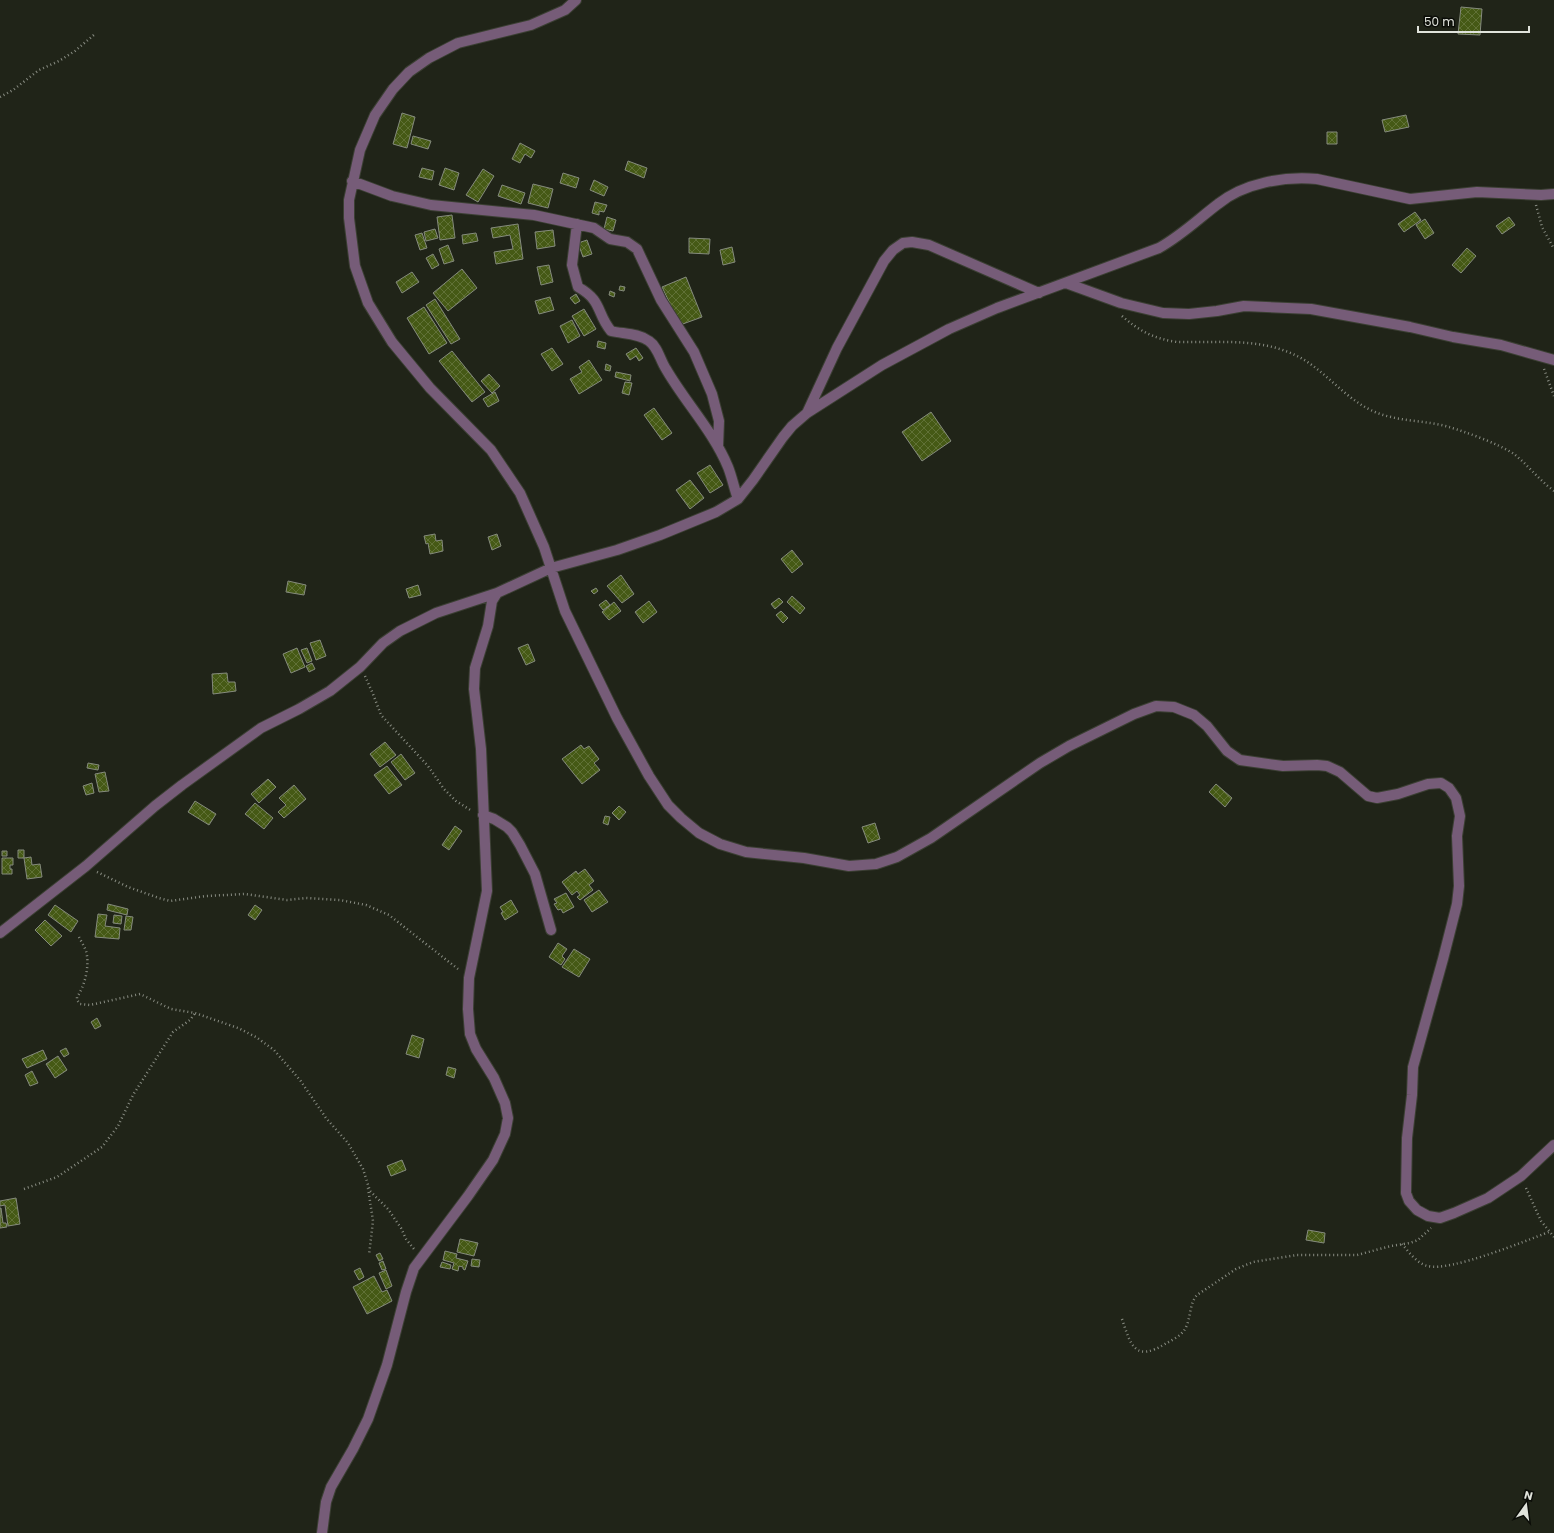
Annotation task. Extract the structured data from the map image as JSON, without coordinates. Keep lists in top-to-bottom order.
{
  "scale_bar": "50 m",
  "north": "top"
}
